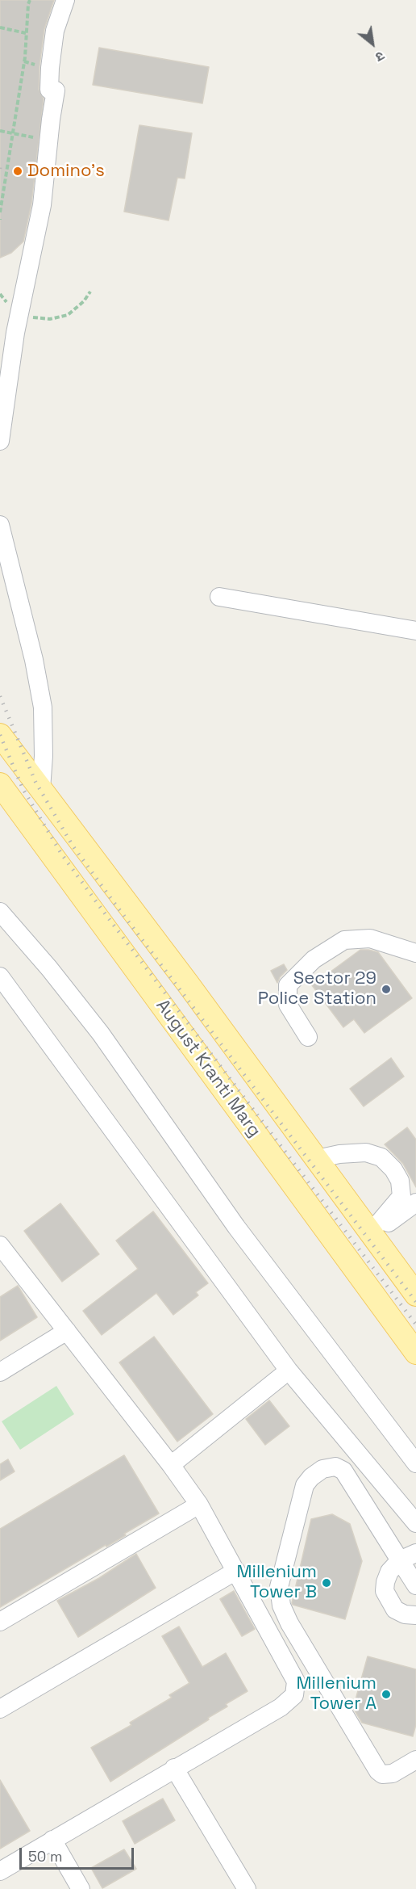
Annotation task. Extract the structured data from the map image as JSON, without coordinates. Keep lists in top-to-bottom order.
{
  "streets": {
    "main road": ["August Kranti Marg"]
  },
  "places": [
    "Domino's",
    "Sector 29 Police Station",
    "Millenium Tower B",
    "Millenium Tower A"
  ],
  "scale_bar": "50 m",
  "north": "bottom right"
}
